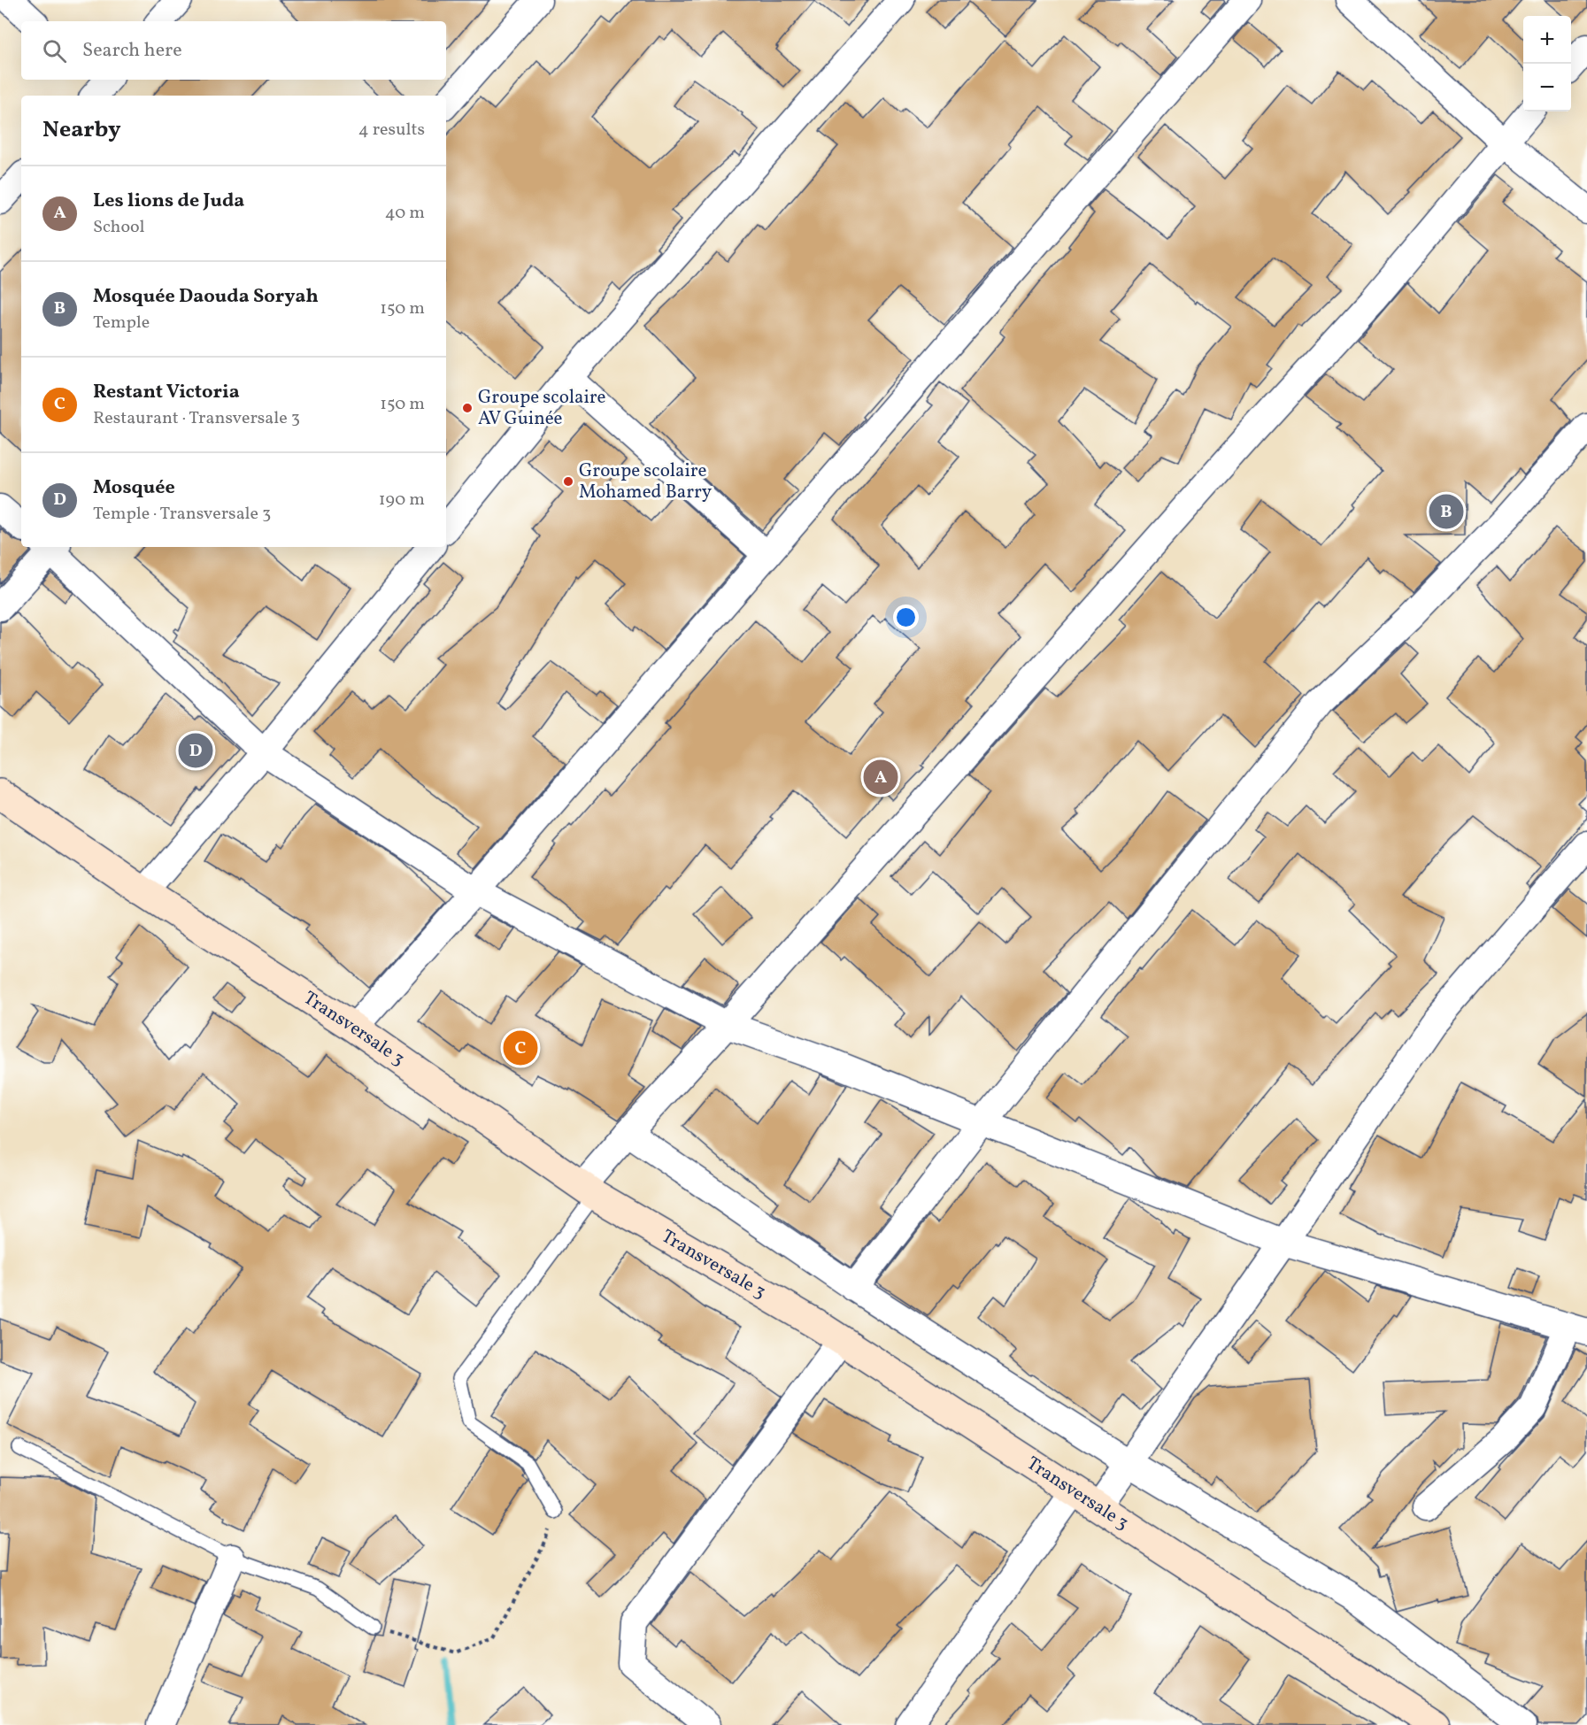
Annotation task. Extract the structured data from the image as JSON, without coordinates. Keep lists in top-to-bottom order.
{
  "streets": {
    "main road": ["Transversale 3"]
  },
  "places": ["Groupe scolaire AV Guinée", "Groupe scolaire Mohamed Barry"],
  "page": {
    "map_buttons": ["+", "−"],
    "search": "Search here",
    "heading": ["Nearby", "4 results"],
    "list": [
      {
        "mark": "A",
        "name": "Les lions de Juda",
        "note": "School",
        "value": "40 m"
      },
      {
        "mark": "B",
        "name": "Mosquée Daouda Soryah",
        "note": "Temple",
        "value": "150 m"
      },
      {
        "mark": "C",
        "name": "Restant Victoria",
        "note": "Restaurant · Transversale 3",
        "value": "150 m"
      },
      {
        "mark": "D",
        "name": "Mosquée",
        "note": "Temple · Transversale 3",
        "value": "190 m"
      }
    ],
    "pins": [
      "B",
      "D",
      "A",
      "C"
    ]
  }
}
